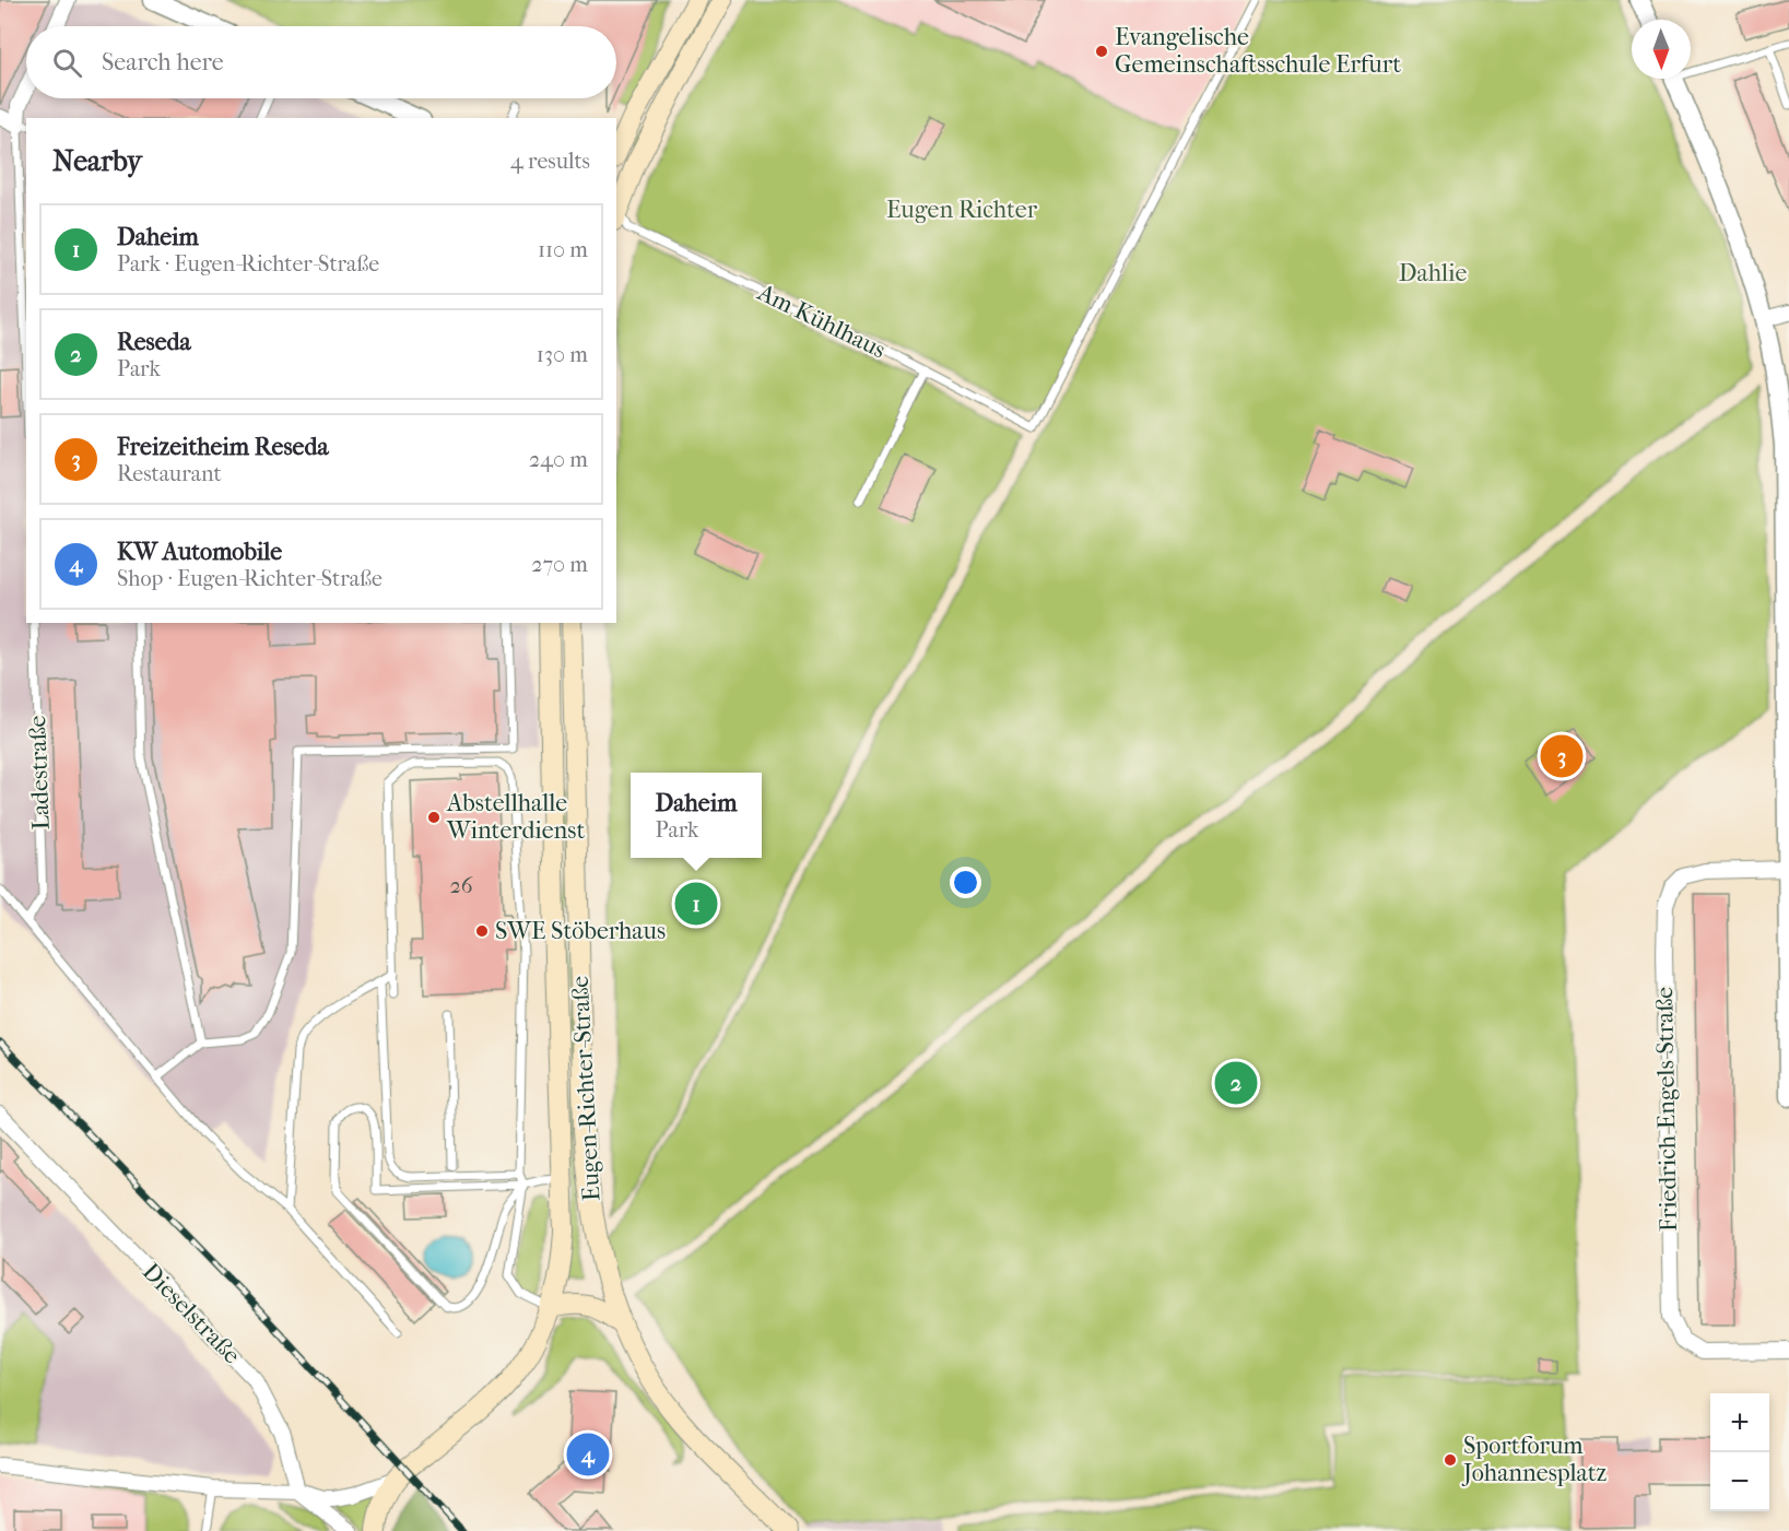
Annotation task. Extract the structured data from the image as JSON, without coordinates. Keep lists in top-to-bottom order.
{
  "streets": {
    "main road": ["Eugen-Richter-Straße"],
    "street": ["Friedrich-Engels-Straße", "Dieselstraße"],
    "lane": ["Am Kühlhaus", "Ladestraße"]
  },
  "parks": ["Eugen Richter", "Dahlie"],
  "places": [
    "Evangelische Gemeinschaftsschule Erfurt",
    "Abstellhalle Winterdienst",
    "SWE Stöberhaus",
    "Sportforum Johannesplatz"
  ],
  "house_numbers": ["26"],
  "north": "bottom",
  "page": {
    "search": "Search here",
    "heading": ["Nearby", "4 results"],
    "list": [
      {
        "mark": "1",
        "name": "Daheim",
        "note": "Park · Eugen-Richter-Straße",
        "value": "110 m"
      },
      {
        "mark": "2",
        "name": "Reseda",
        "note": "Park",
        "value": "130 m"
      },
      {
        "mark": "3",
        "name": "Freizeitheim Reseda",
        "note": "Restaurant",
        "value": "240 m"
      },
      {
        "mark": "4",
        "name": "KW Automobile",
        "note": "Shop · Eugen-Richter-Straße",
        "value": "270 m"
      }
    ],
    "pins": [
      "3",
      "1",
      "2",
      "4"
    ],
    "popup": ["Daheim", "Park"],
    "map_buttons": ["+", "−"]
  }
}
